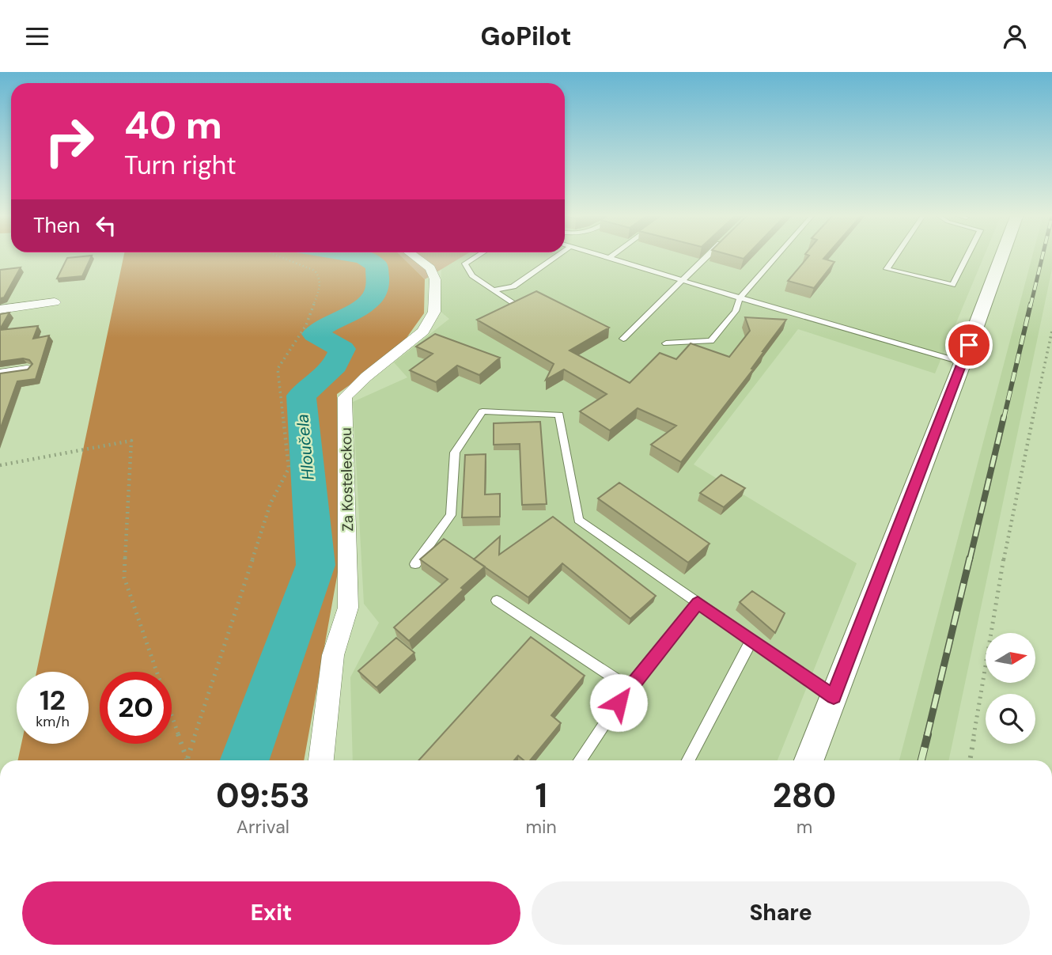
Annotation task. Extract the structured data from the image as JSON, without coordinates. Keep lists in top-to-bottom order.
{
  "streets": {
    "street": ["Za Kosteleckou"]
  },
  "water": ["Hloučela"],
  "north": "right",
  "page": {
    "header": "GoPilot",
    "turn": ["40 m", "Turn right"],
    "then": "Then",
    "speed": "12 km/h",
    "limit": "20",
    "eta": [
      "09:53",
      "Arrival",
      "1",
      "min",
      "280",
      "m"
    ],
    "buttons": ["Exit", "Share"]
  }
}
